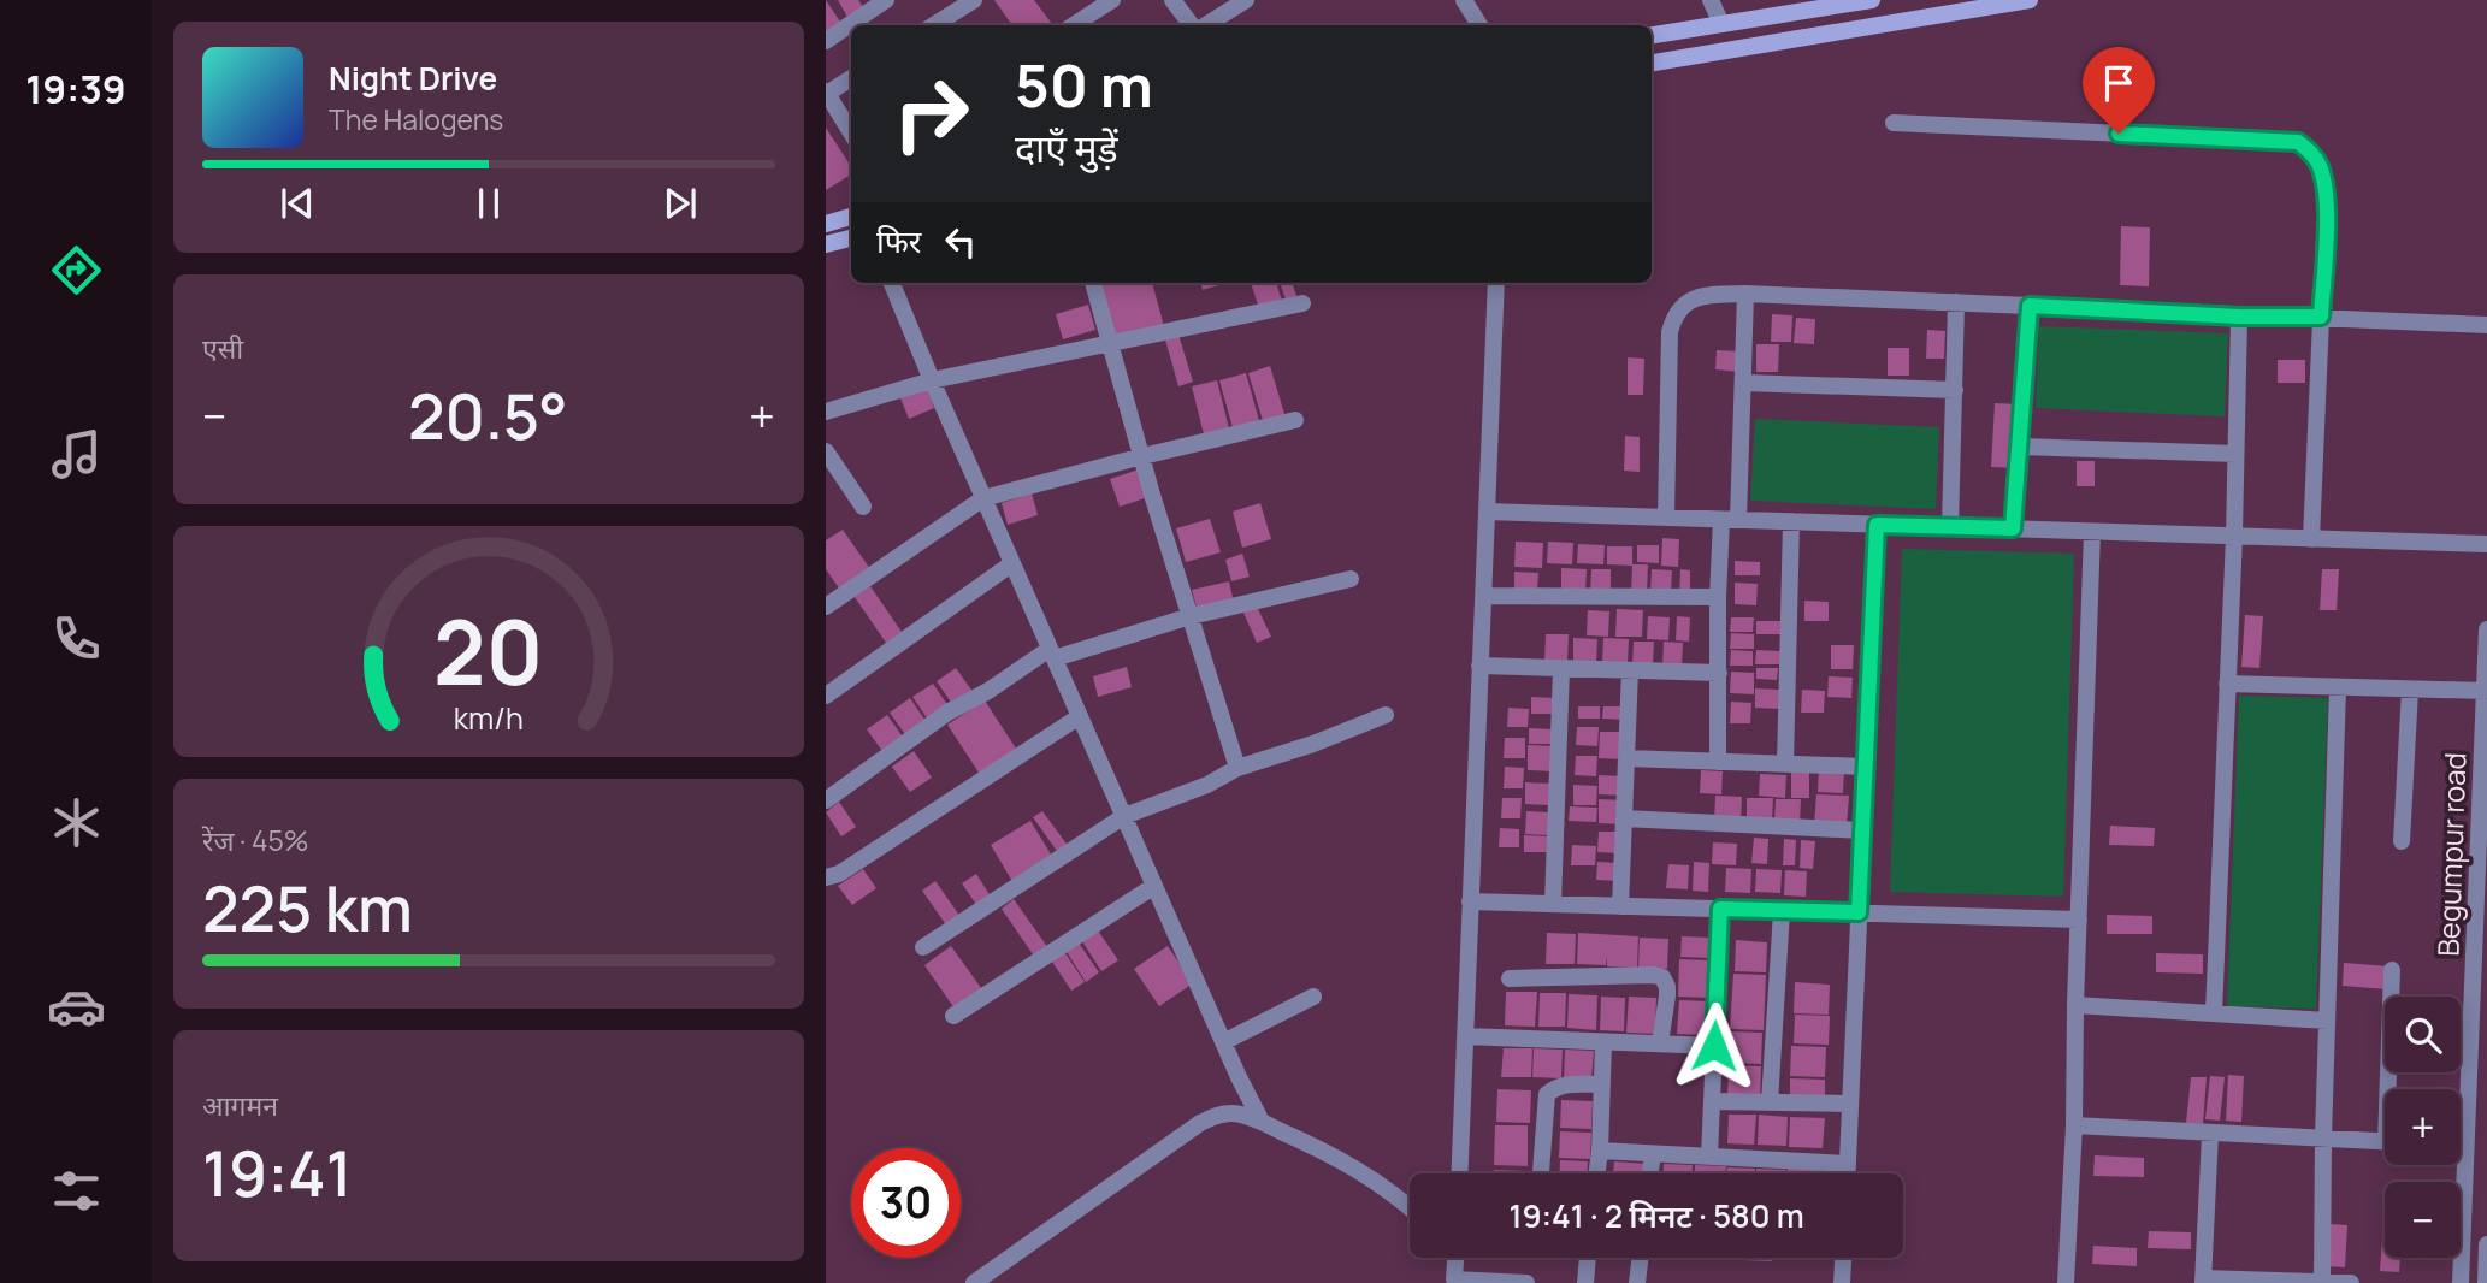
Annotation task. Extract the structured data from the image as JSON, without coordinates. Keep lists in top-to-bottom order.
{
  "streets": {
    "street": ["Begumpur road"]
  },
  "page": {
    "tabs": "19:39",
    "turn": ["50 m", "दाएँ मुड़ें"],
    "song": ["Night Drive", "The Halogens"],
    "then": "फिर",
    "tile": [
      "एसी",
      ["रेंज · 45%", "225 km"],
      ["आगमन", "19:41"]
    ],
    "heat": ["−", "20.5°", "+"],
    "map_buttons": ["+", "−"],
    "limit": "30",
    "trip": "19:41 · 2 मिनट · 580 m",
    "gauge": ["20", "km/h"]
  }
}
